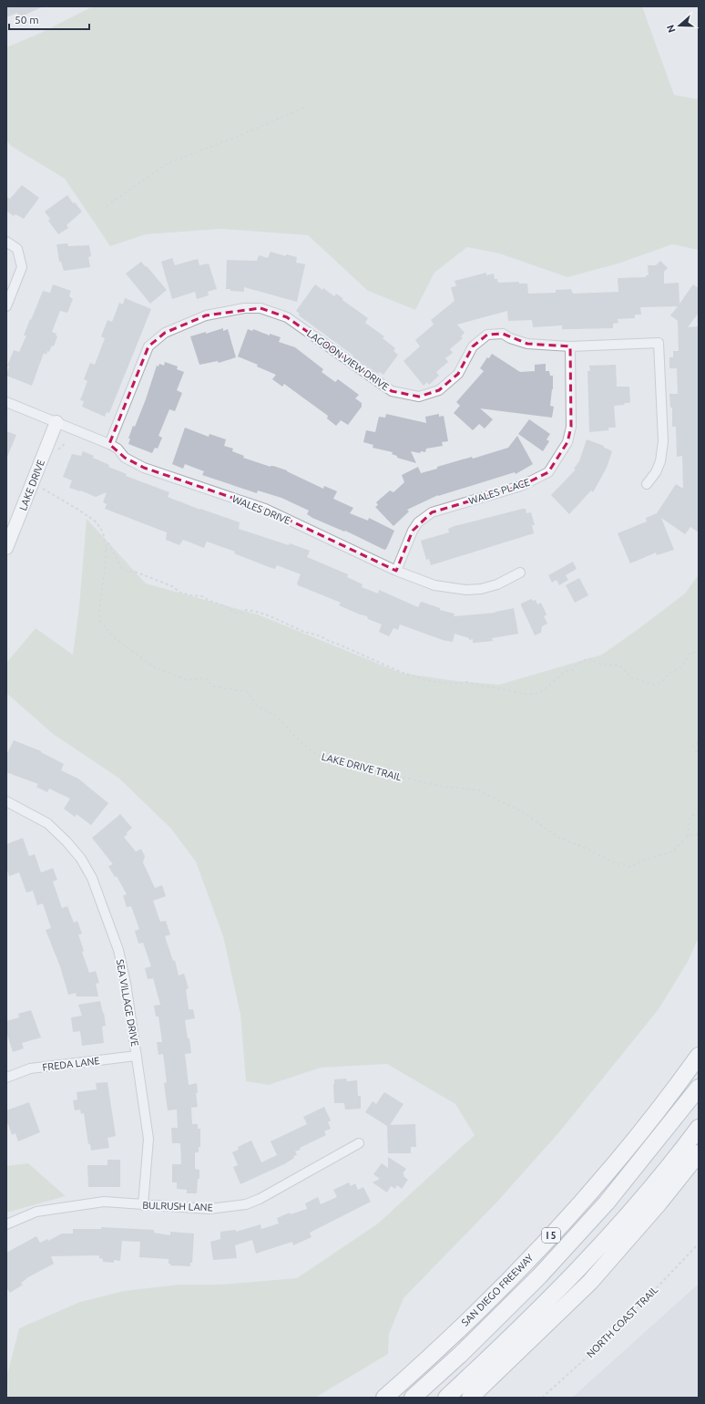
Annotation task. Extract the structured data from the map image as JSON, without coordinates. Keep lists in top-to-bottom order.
{
  "streets": {
    "highway": ["I 5", "SAN DIEGO FREEWAY"],
    "street": [
      "LAGOON VIEW DRIVE",
      "LAKE DRIVE",
      "WALES PLACE",
      "WALES DRIVE",
      "SEA VILLAGE DRIVE",
      "FREDA LANE",
      "BULRUSH LANE"
    ],
    "path": ["LAKE DRIVE TRAIL", "NORTH COAST TRAIL"]
  },
  "crossings": [
    ["LAGOON VIEW DRIVE", "WALES PLACE"],
    ["LAGOON VIEW DRIVE", "WALES DRIVE"],
    ["LAKE DRIVE", "WALES DRIVE"],
    ["WALES PLACE", "WALES DRIVE"],
    ["SEA VILLAGE DRIVE", "FREDA LANE"],
    ["SEA VILLAGE DRIVE", "BULRUSH LANE"]
  ],
  "scale_bar": "50 m",
  "north": "left"
}
